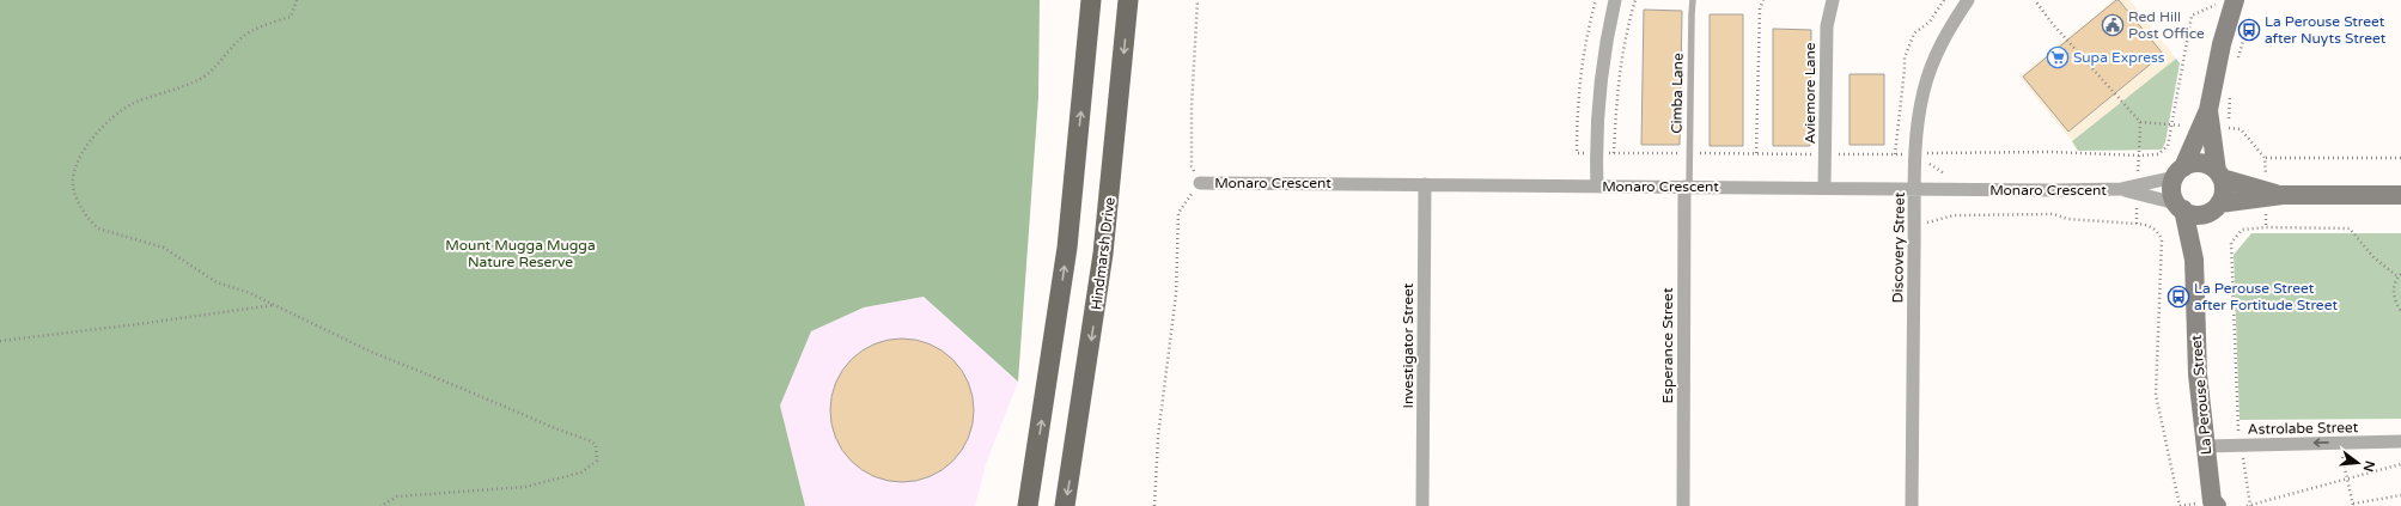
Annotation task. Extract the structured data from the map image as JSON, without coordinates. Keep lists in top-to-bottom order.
{
  "streets": {
    "main road": ["Hindmarsh Drive"],
    "street": [
      "Aviemore Lane",
      "Monaro Crescent",
      "Discovery Street",
      "Investigator Street",
      "Esperance Street",
      "La Perouse Street",
      "Astrolabe Street"
    ],
    "lane": ["Cimba Lane"]
  },
  "crossings": [
    ["Cimba Lane", "Monaro Crescent"],
    ["Cimba Lane", "Esperance Street"],
    ["Aviemore Lane", "Monaro Crescent"],
    ["Monaro Crescent", "Discovery Street"],
    ["Monaro Crescent", "Investigator Street"],
    ["Monaro Crescent", "Esperance Street"],
    ["Monaro Crescent", "La Perouse Street"],
    ["La Perouse Street", "Astrolabe Street"]
  ],
  "one_way": ["Astrolabe Street"],
  "parks": ["Mount Mugga Mugga Nature Reserve"],
  "places": {
    "public building": ["Red Hill Post Office"],
    "bus stop": ["La Perouse Street after Nuyts Street", "La Perouse Street after Fortitude Street"],
    "supermarket": ["Supa Express"]
  },
  "north": "right"
}
